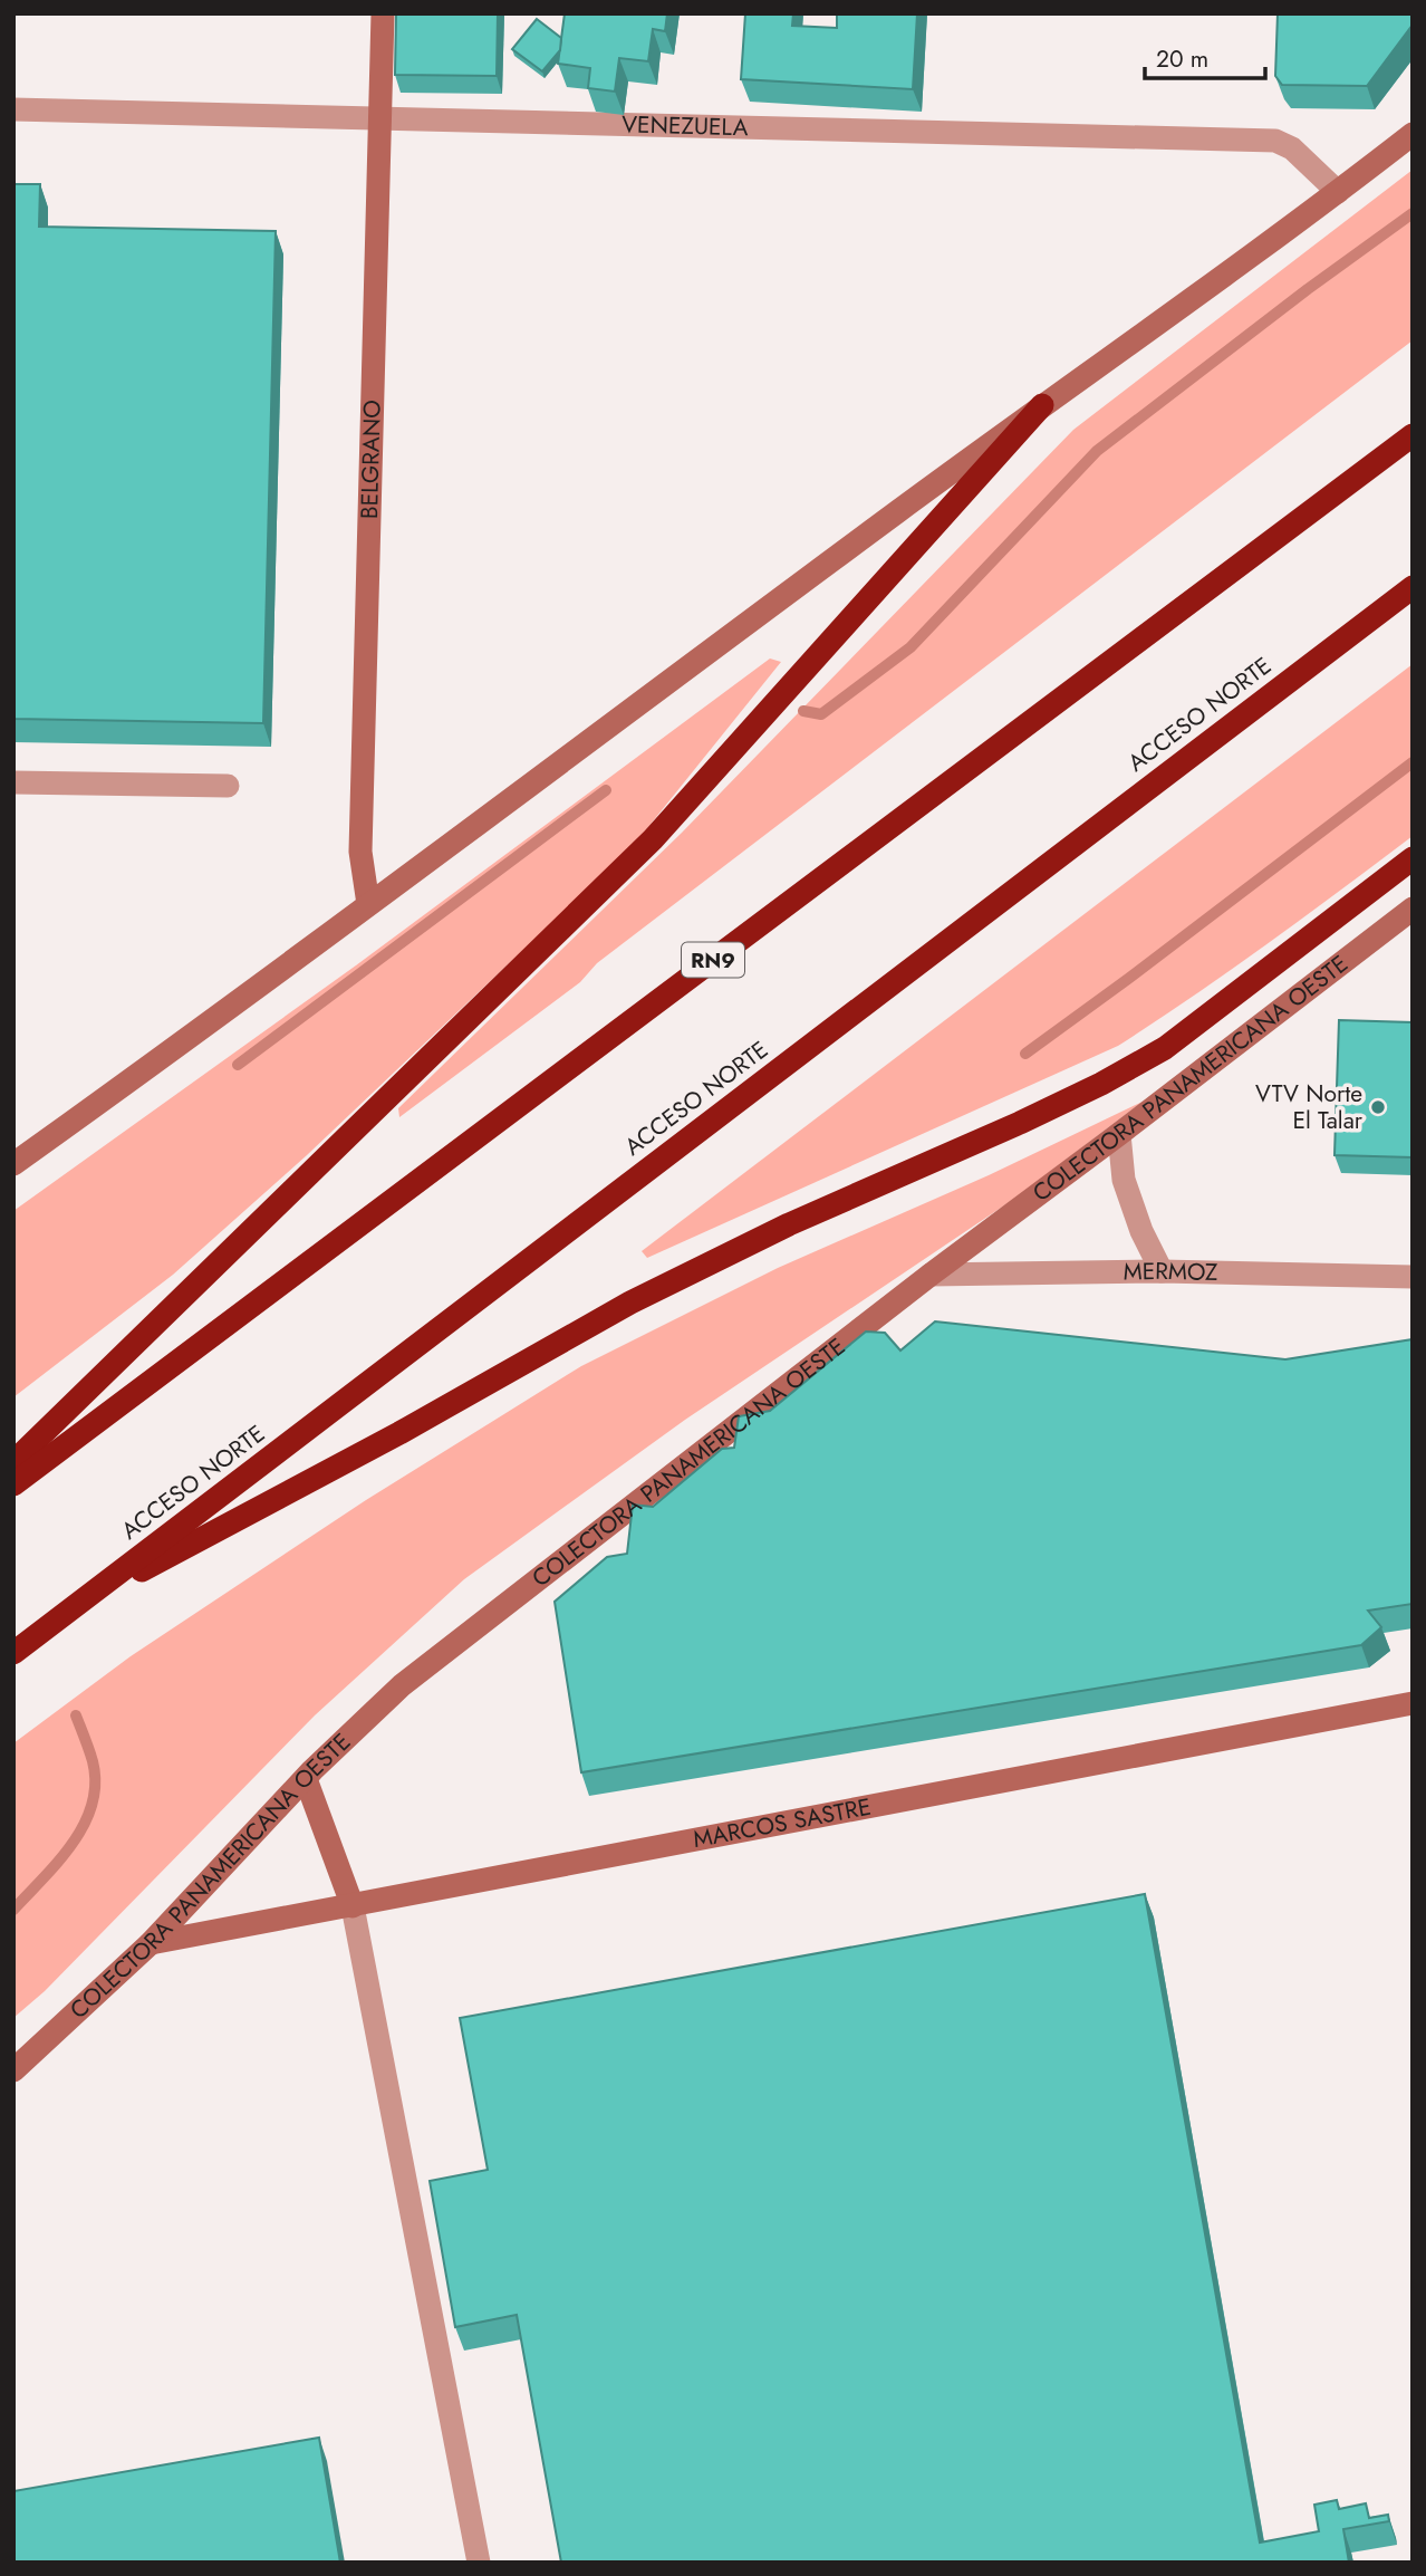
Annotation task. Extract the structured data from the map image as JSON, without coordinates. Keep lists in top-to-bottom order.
{
  "streets": {
    "highway": ["ACCESO NORTE", "RN9"],
    "street": [
      "VENEZUELA",
      "BELGRANO",
      "COLECTORA PANAMERICANA OESTE",
      "MERMOZ",
      "MARCOS SASTRE"
    ]
  },
  "crossings": [
    ["VENEZUELA", "BELGRANO"],
    ["COLECTORA PANAMERICANA OESTE", "MERMOZ"],
    ["COLECTORA PANAMERICANA OESTE", "MARCOS SASTRE"]
  ],
  "places": ["VTV Norte El Talar"],
  "scale_bar": "20 m"
}
